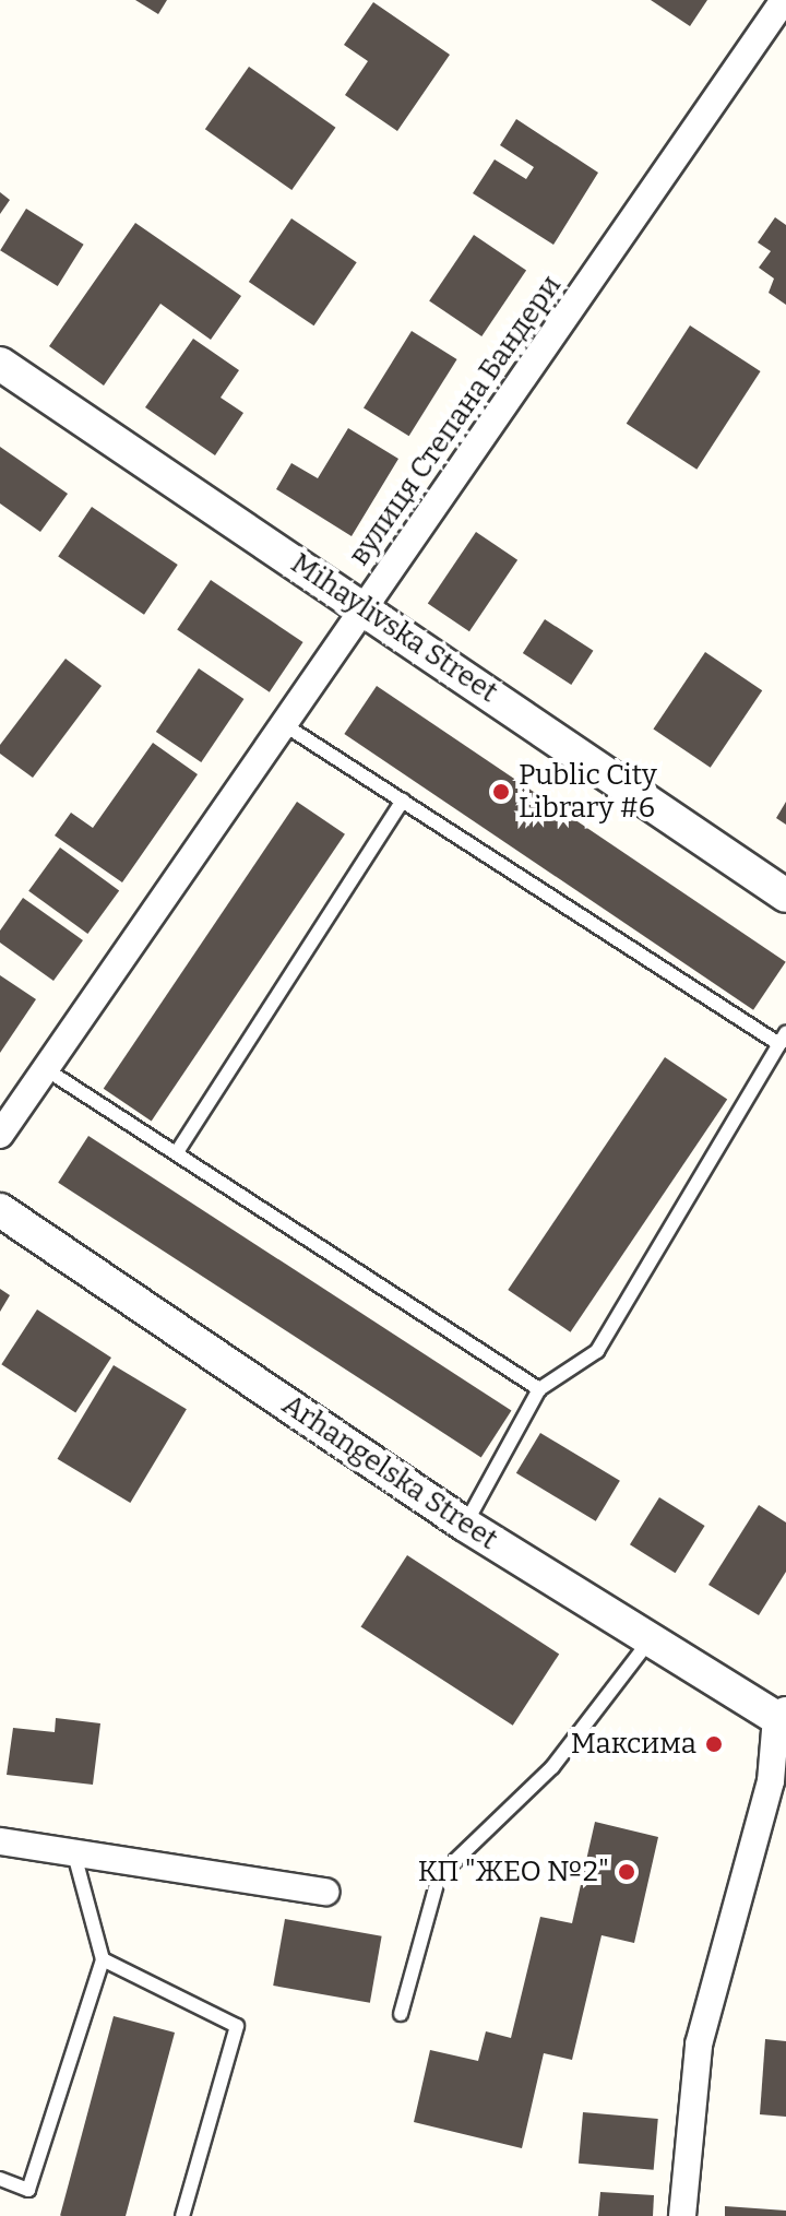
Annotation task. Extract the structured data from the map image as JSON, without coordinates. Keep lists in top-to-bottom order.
{
  "streets": {
    "street": ["вулиця Степана Бандери", "Mihaylivska Street", "Arhangelska Street"]
  },
  "crossings": [
    ["вулиця Степана Бандери", "Mihaylivska Street"]
  ],
  "places": ["Public City Library #6", "Максима", "КП \"ЖЕО №2\""]
}
